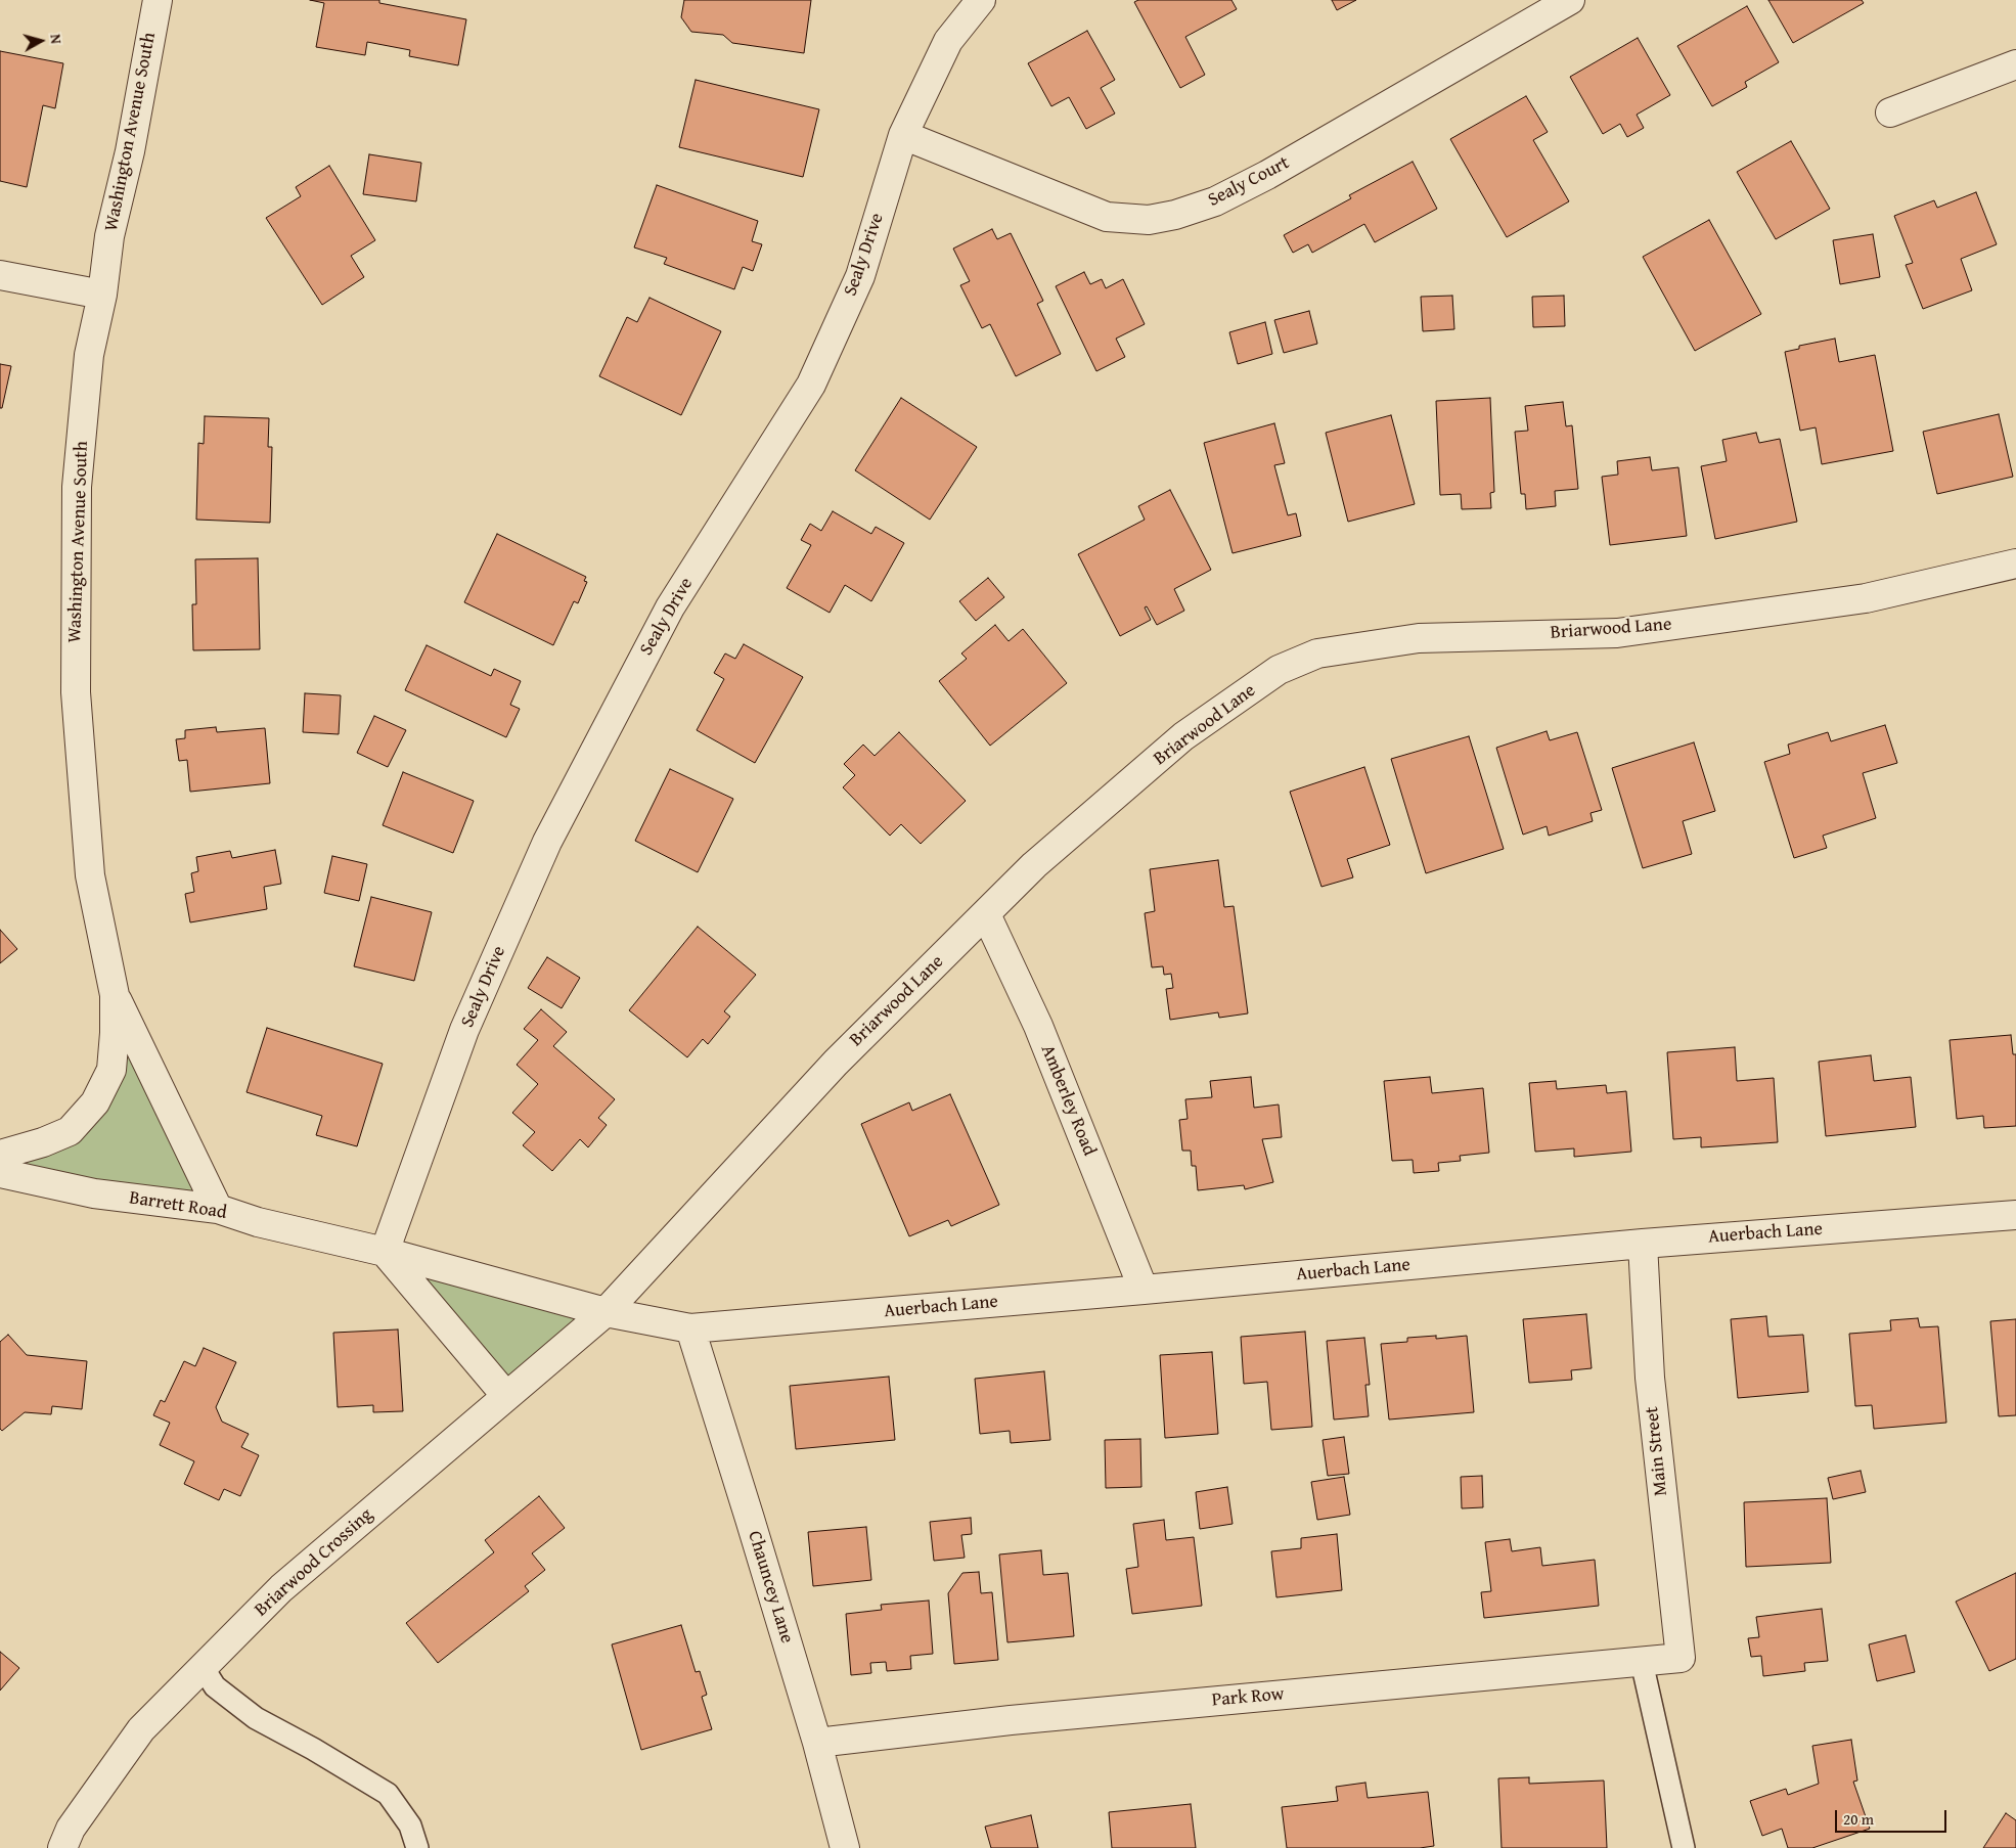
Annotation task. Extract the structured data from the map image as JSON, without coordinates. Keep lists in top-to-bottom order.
{
  "streets": {
    "street": [
      "Washington Avenue South",
      "Sealy Court",
      "Sealy Drive",
      "Briarwood Lane",
      "Amberley Road",
      "Barrett Road",
      "Auerbach Lane",
      "Main Street",
      "Briarwood Crossing",
      "Chauncey Lane",
      "Park Row"
    ]
  },
  "crossings": [
    ["Washington Avenue South", "Barrett Road"],
    ["Sealy Court", "Sealy Drive"],
    ["Sealy Drive", "Barrett Road"],
    ["Briarwood Lane", "Amberley Road"],
    ["Briarwood Lane", "Barrett Road"],
    ["Briarwood Lane", "Auerbach Lane"],
    ["Briarwood Lane", "Briarwood Crossing"],
    ["Amberley Road", "Auerbach Lane"],
    ["Barrett Road", "Auerbach Lane"],
    ["Barrett Road", "Briarwood Crossing"],
    ["Auerbach Lane", "Main Street"],
    ["Auerbach Lane", "Briarwood Crossing"],
    ["Auerbach Lane", "Chauncey Lane"],
    ["Main Street", "Park Row"],
    ["Chauncey Lane", "Park Row"]
  ],
  "scale_bar": "20 m",
  "north": "right"
}
